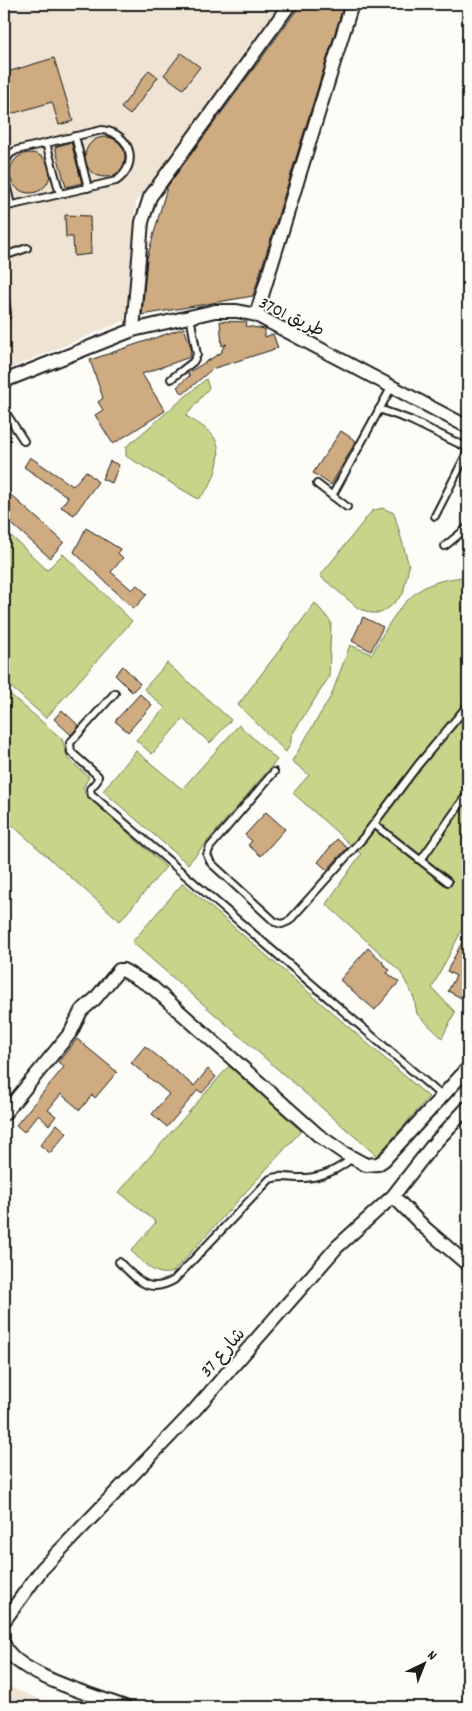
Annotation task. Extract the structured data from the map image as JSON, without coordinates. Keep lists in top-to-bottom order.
{
  "streets": {
    "street": ["طريق 3701", "شارع 37"]
  },
  "north": "top right"
}
